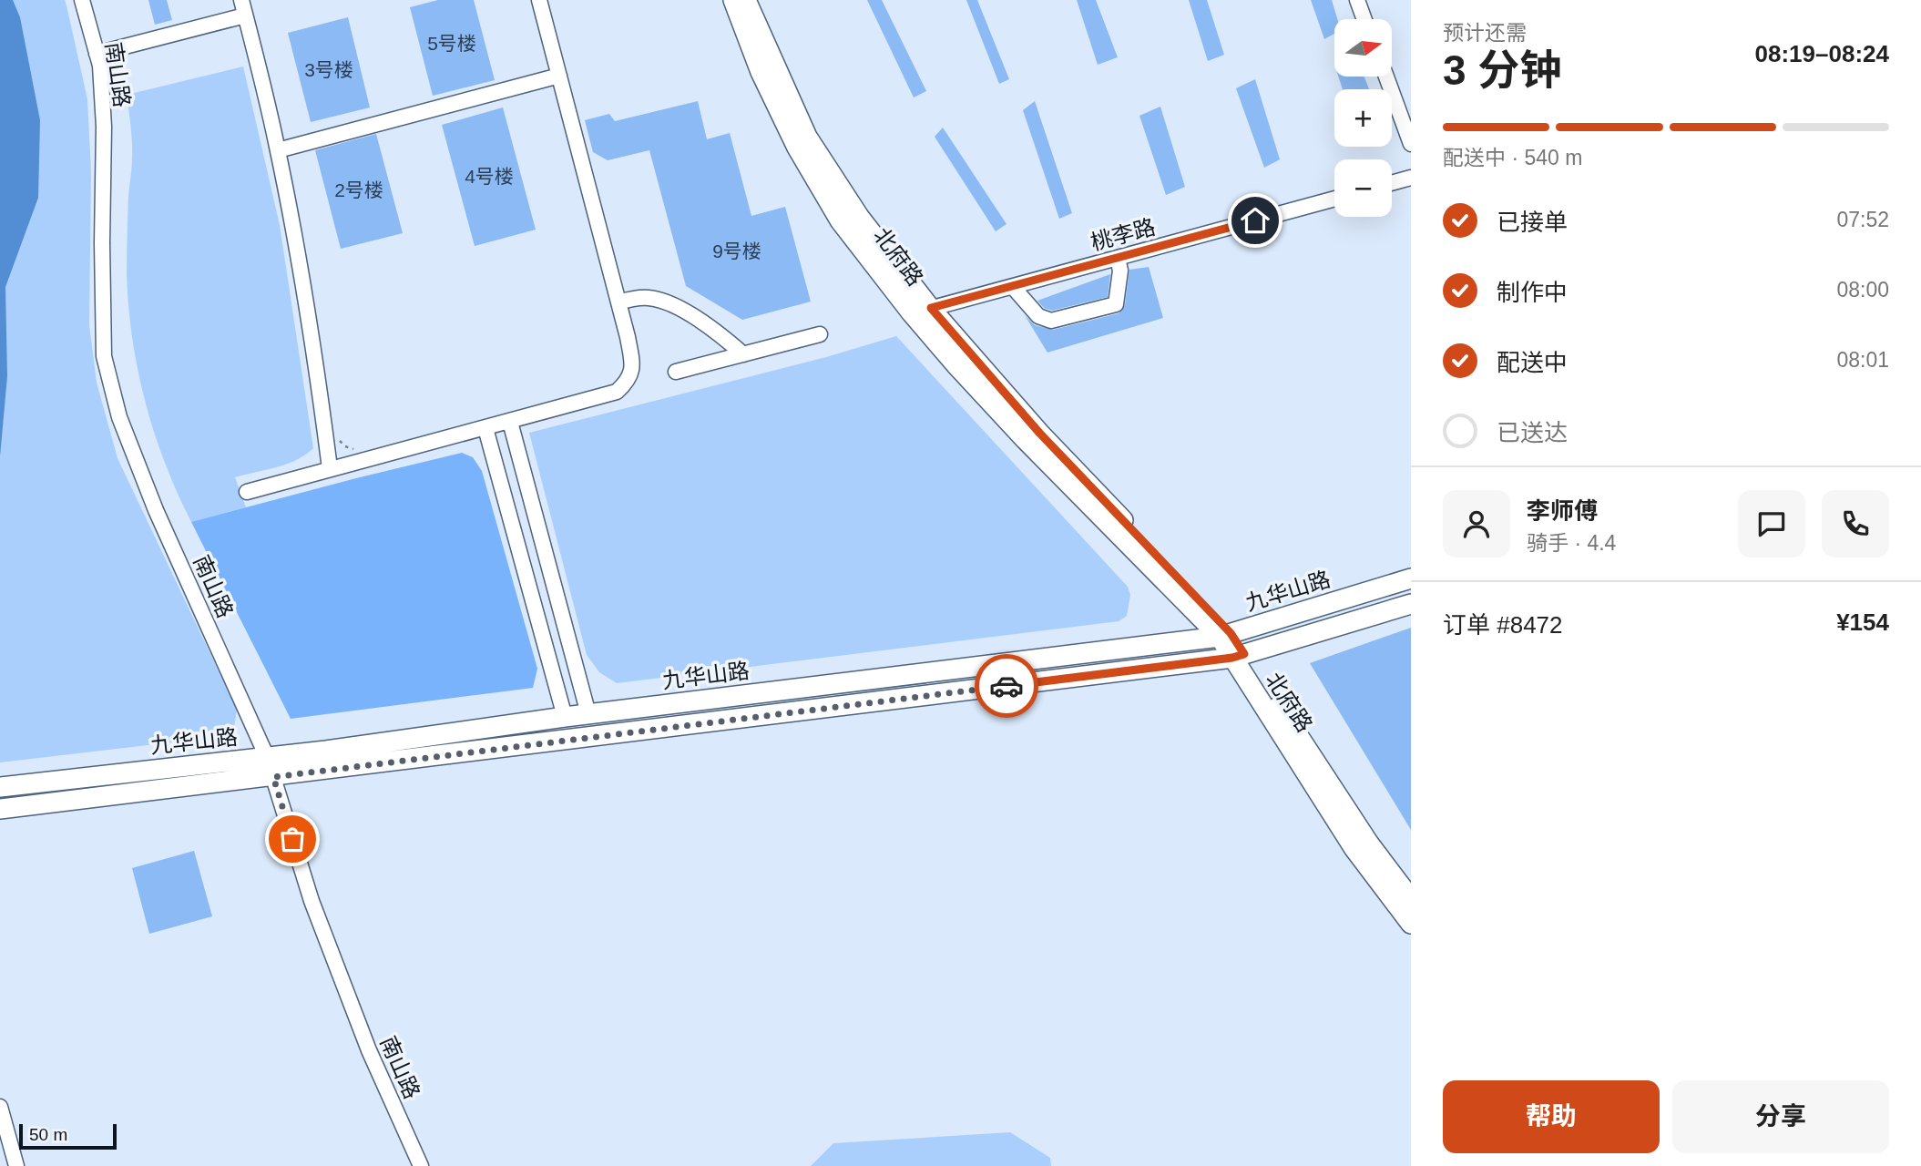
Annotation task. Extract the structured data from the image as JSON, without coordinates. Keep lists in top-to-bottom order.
{
  "streets": {
    "main road": ["北府路", "九华山路"],
    "street": ["南山路", "桃李路"]
  },
  "crossings": [
    ["南山路", "九华山路"],
    ["桃李路", "北府路"],
    ["北府路", "九华山路"]
  ],
  "house_numbers": [
    "5号楼",
    "3号楼",
    "4号楼",
    "2号楼",
    "9号楼"
  ],
  "scale_bar": "50 m",
  "north": "right",
  "page": {
    "heading": ["3 分钟", "预计还需", "08:19–08:24"],
    "panel": [
      "李师傅",
      "骑手 · 4.4",
      "订单 #8472",
      "¥154"
    ],
    "map_buttons": ["+", "−"],
    "bar": "配送中 · 540 m",
    "list": [
      ["已接单", "07:52"],
      ["制作中", "08:00"],
      ["配送中", "08:01"],
      "已送达"
    ],
    "buttons": ["帮助", "分享"],
    "scale": "50 m"
  }
}
